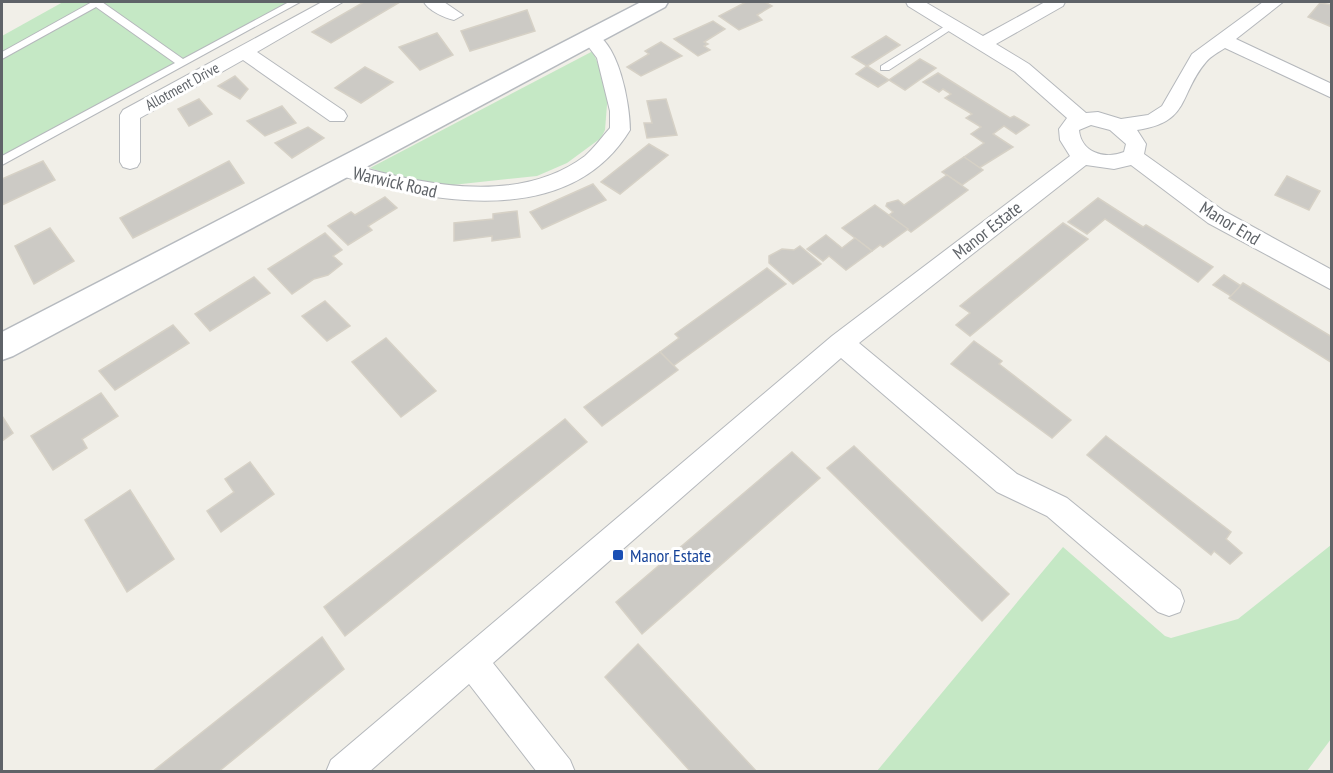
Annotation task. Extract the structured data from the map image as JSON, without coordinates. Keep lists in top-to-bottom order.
{
  "streets": {
    "street": [
      "Allotment Drive",
      "Warwick Road",
      "Manor End",
      "Manor Estate"
    ]
  },
  "crossings": [
    ["Manor End", "Manor Estate"]
  ],
  "places": {
    "transit": ["Manor Estate"]
  }
}
